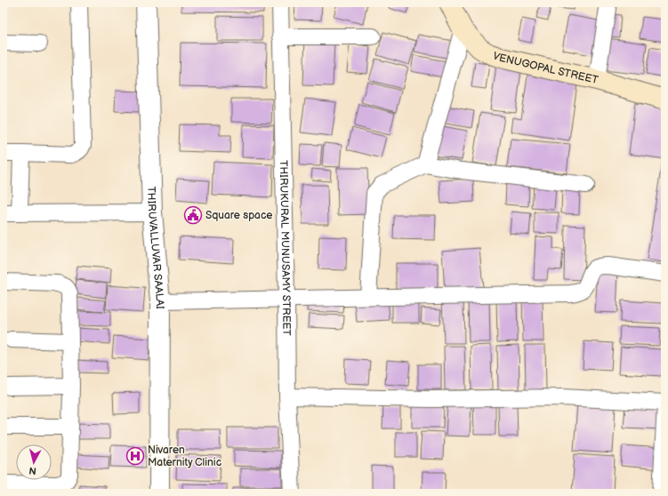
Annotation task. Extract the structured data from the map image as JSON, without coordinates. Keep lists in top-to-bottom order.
{
  "streets": {
    "main road": ["VENUGOPAL STREET"],
    "street": ["THIRUVALLUVAR SAALAI", "THIRUKURAL MUNUSAMY STREET"]
  },
  "places": {
    "public building": ["Square space"],
    "hospital": ["Nivaren Maternity Clinic"]
  },
  "north": "bottom"
}
